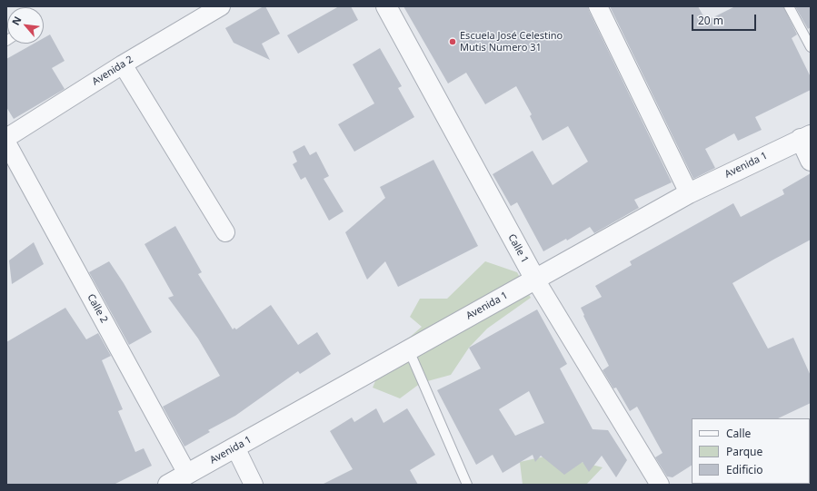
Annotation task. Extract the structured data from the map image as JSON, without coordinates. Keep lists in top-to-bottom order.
{
  "streets": {
    "street": [
      "Avenida 2",
      "Avenida 1",
      "Calle 1",
      "Calle 2"
    ]
  },
  "crossings": [
    ["Avenida 1", "Calle 1"],
    ["Avenida 1", "Calle 2"]
  ],
  "places": ["Escuela José Celestino Mutis Numero 31"],
  "legend": ["Calle", "Parque", "Edificio"],
  "scale_bar": "20 m",
  "north": "top left"
}
